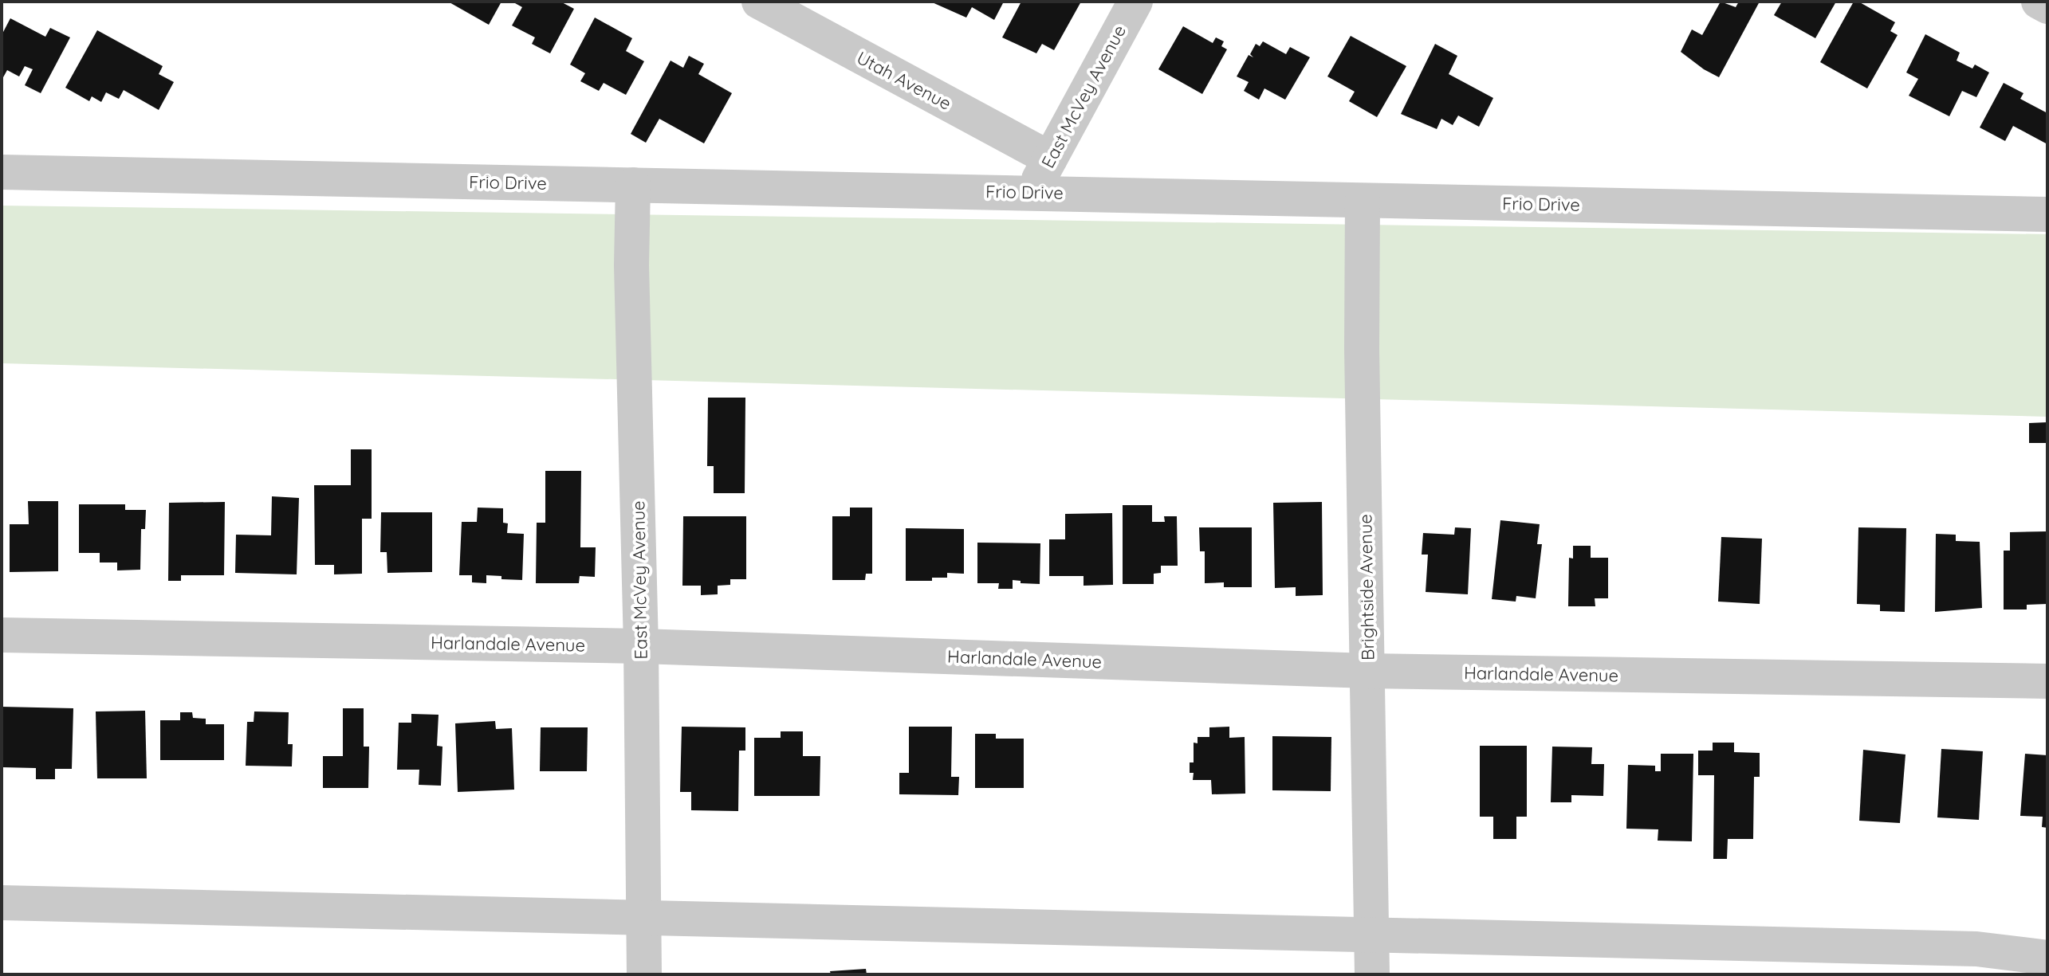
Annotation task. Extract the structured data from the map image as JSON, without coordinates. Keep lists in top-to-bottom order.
{
  "streets": {
    "street": [
      "Utah Avenue",
      "East McVey Avenue",
      "Frio Drive",
      "Brightside Avenue",
      "Harlandale Avenue"
    ]
  },
  "crossings": [
    ["Utah Avenue", "East McVey Avenue"],
    ["East McVey Avenue", "Frio Drive"],
    ["East McVey Avenue", "Harlandale Avenue"],
    ["Frio Drive", "Brightside Avenue"],
    ["Brightside Avenue", "Harlandale Avenue"]
  ]
}
